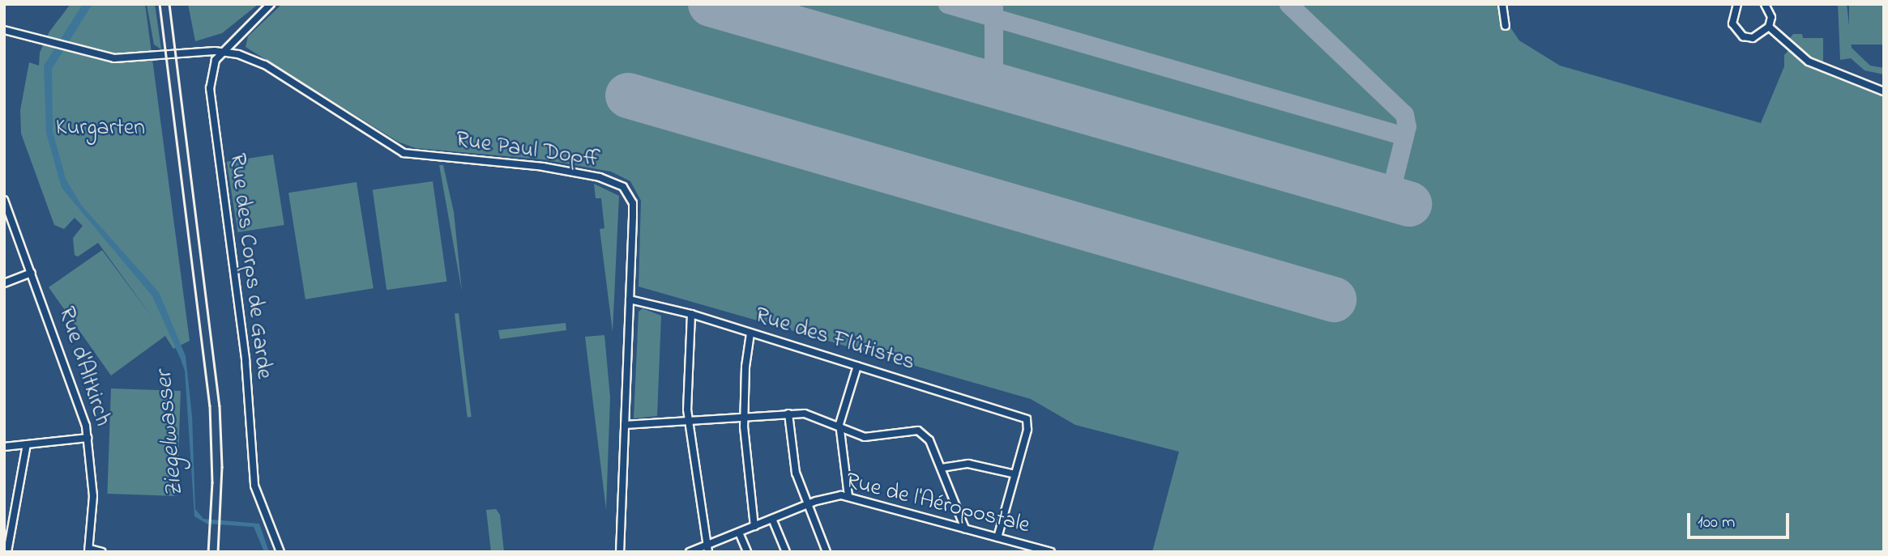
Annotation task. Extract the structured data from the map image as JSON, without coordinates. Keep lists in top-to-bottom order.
{
  "streets": {
    "street": [
      "Rue Paul Dopff",
      "Rue des Corps de Garde",
      "Rue des Flûtistes",
      "Rue d'Altkirch",
      "Rue de l'Aéropostale"
    ]
  },
  "crossings": [
    ["Rue Paul Dopff", "Rue des Corps de Garde"],
    ["Rue Paul Dopff", "Rue des Flûtistes"]
  ],
  "water": ["Ziegelwasser"],
  "parks": ["Kurgarten"],
  "scale_bar": "100 m"
}
